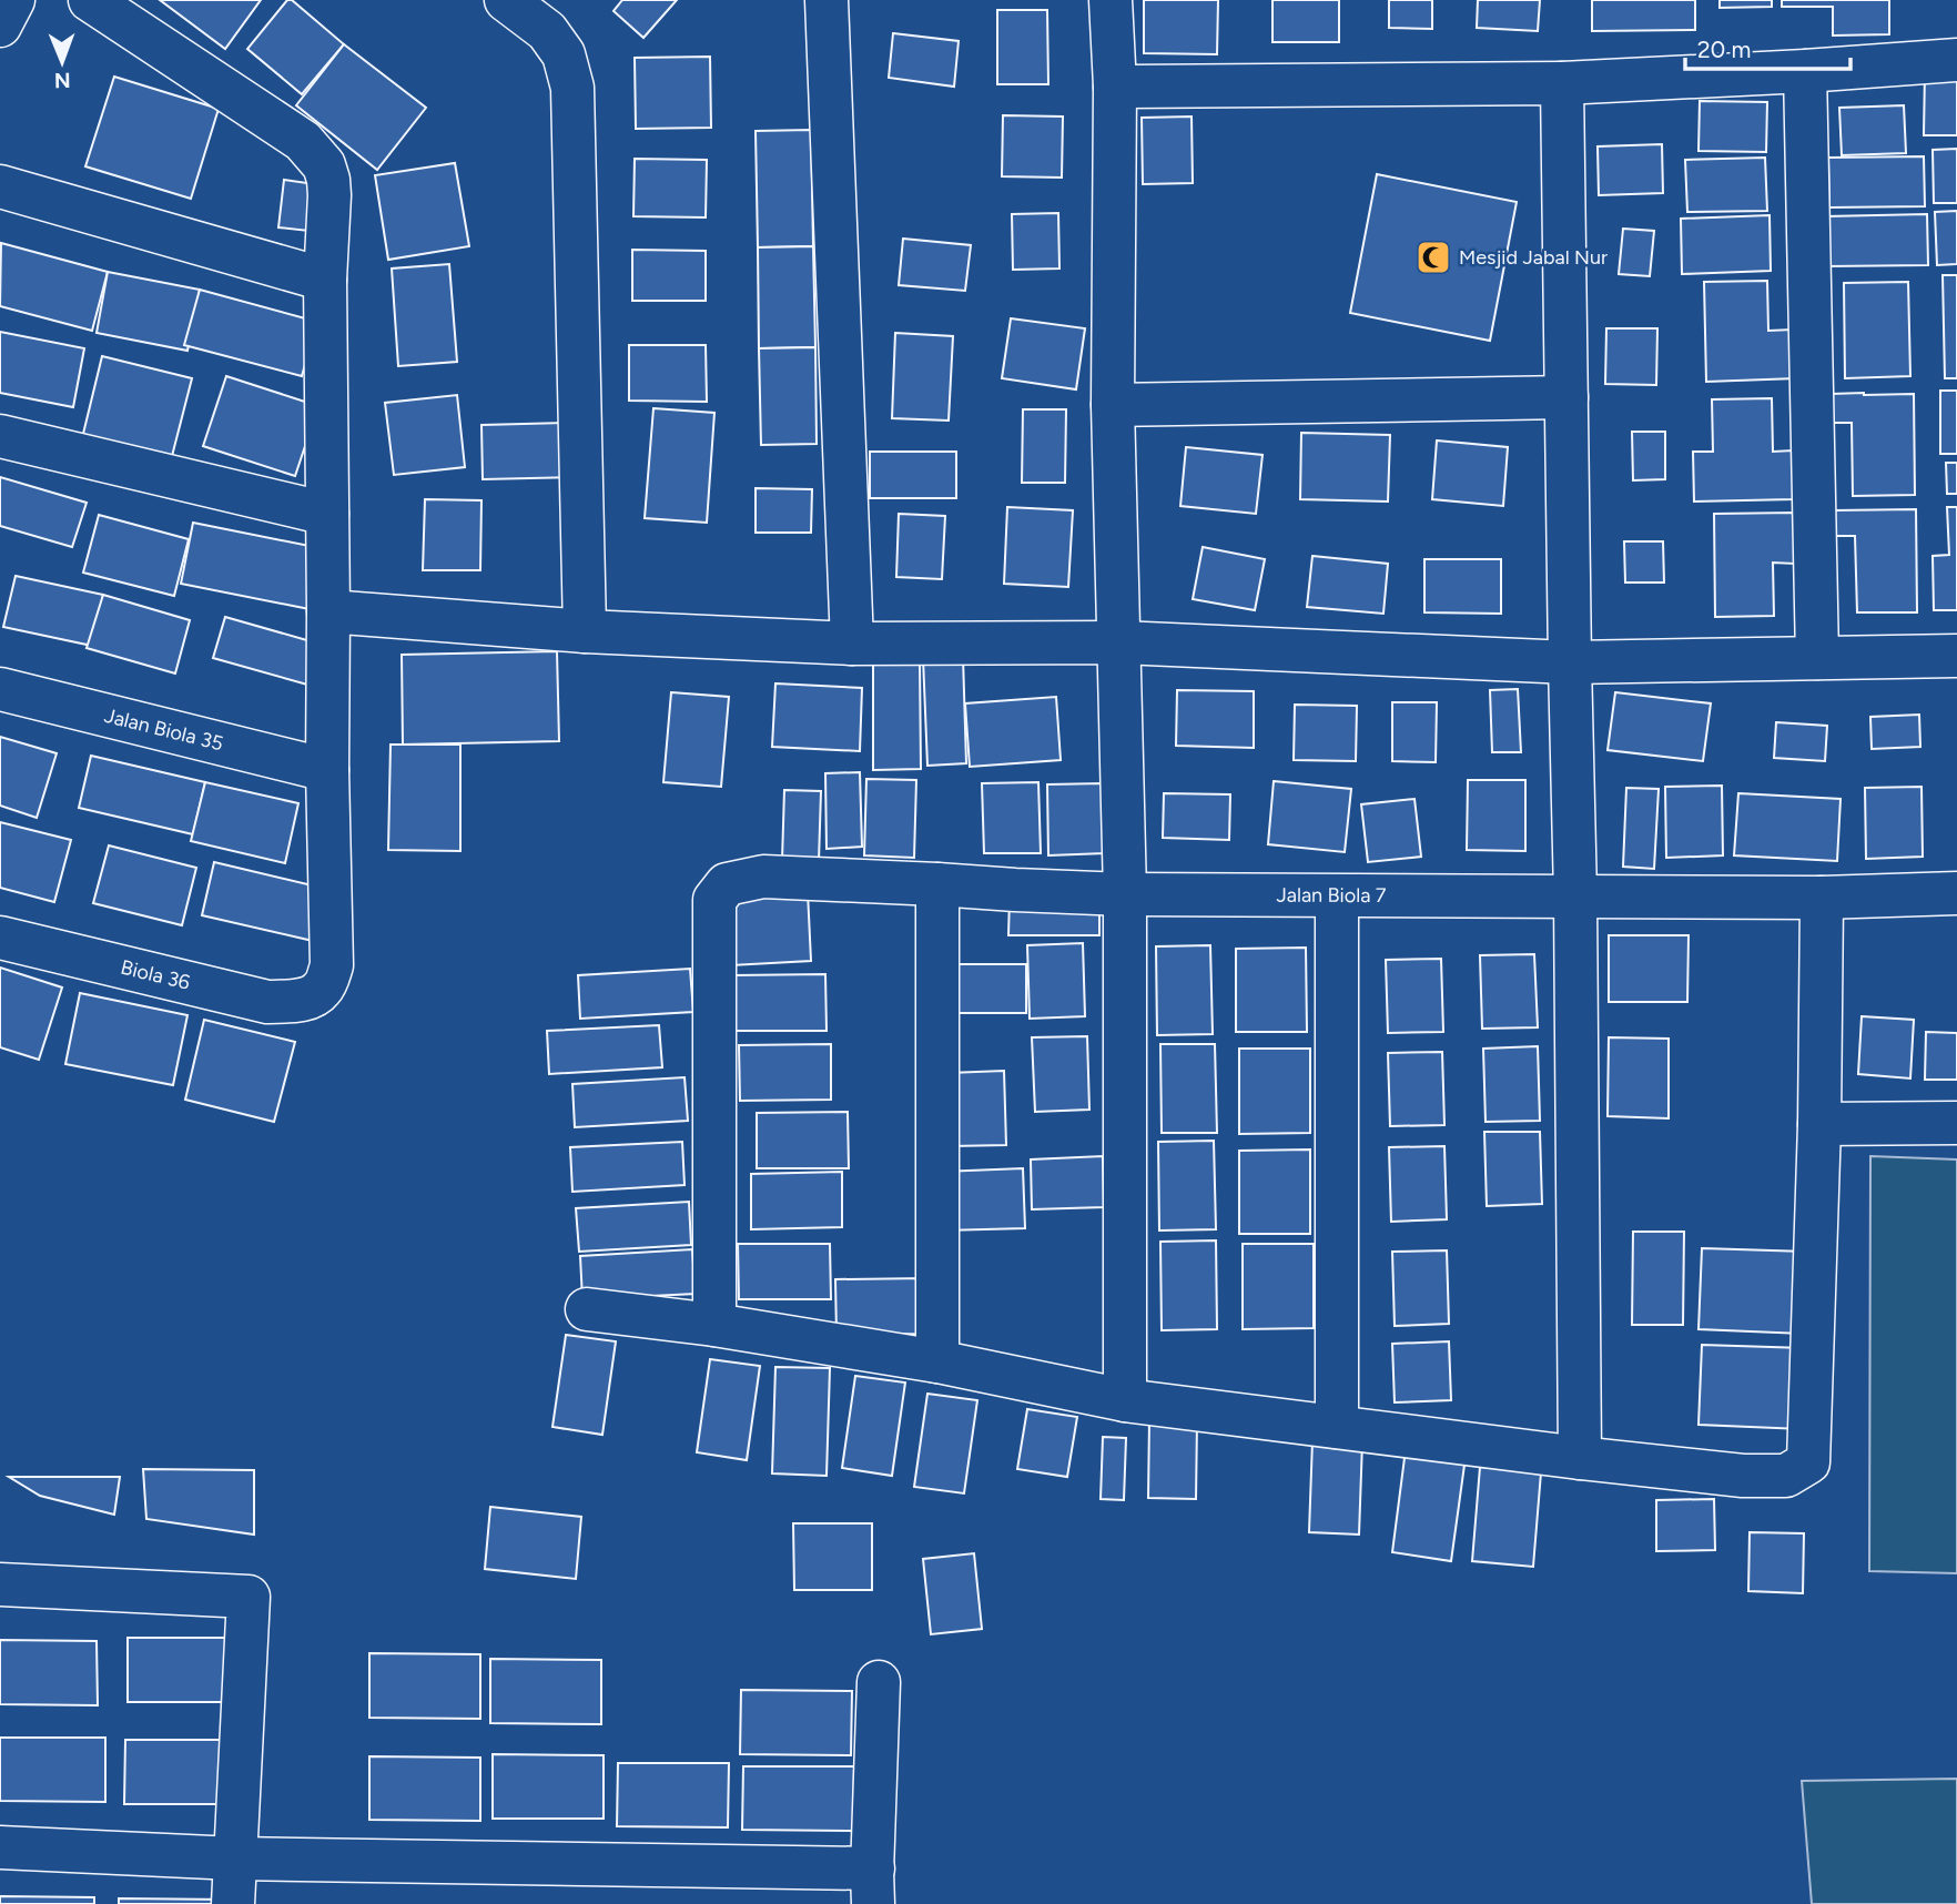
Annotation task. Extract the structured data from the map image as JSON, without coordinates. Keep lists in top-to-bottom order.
{
  "streets": {
    "street": ["Jalan Biola 35", "Jalan Biola 7", "Biola 36"]
  },
  "crossings": [
    ["Jalan Biola 35", "Biola 36"]
  ],
  "places": {
    "mosque": ["Mesjid Jabal Nur"]
  },
  "scale_bar": "20 m",
  "north": "bottom"
}
